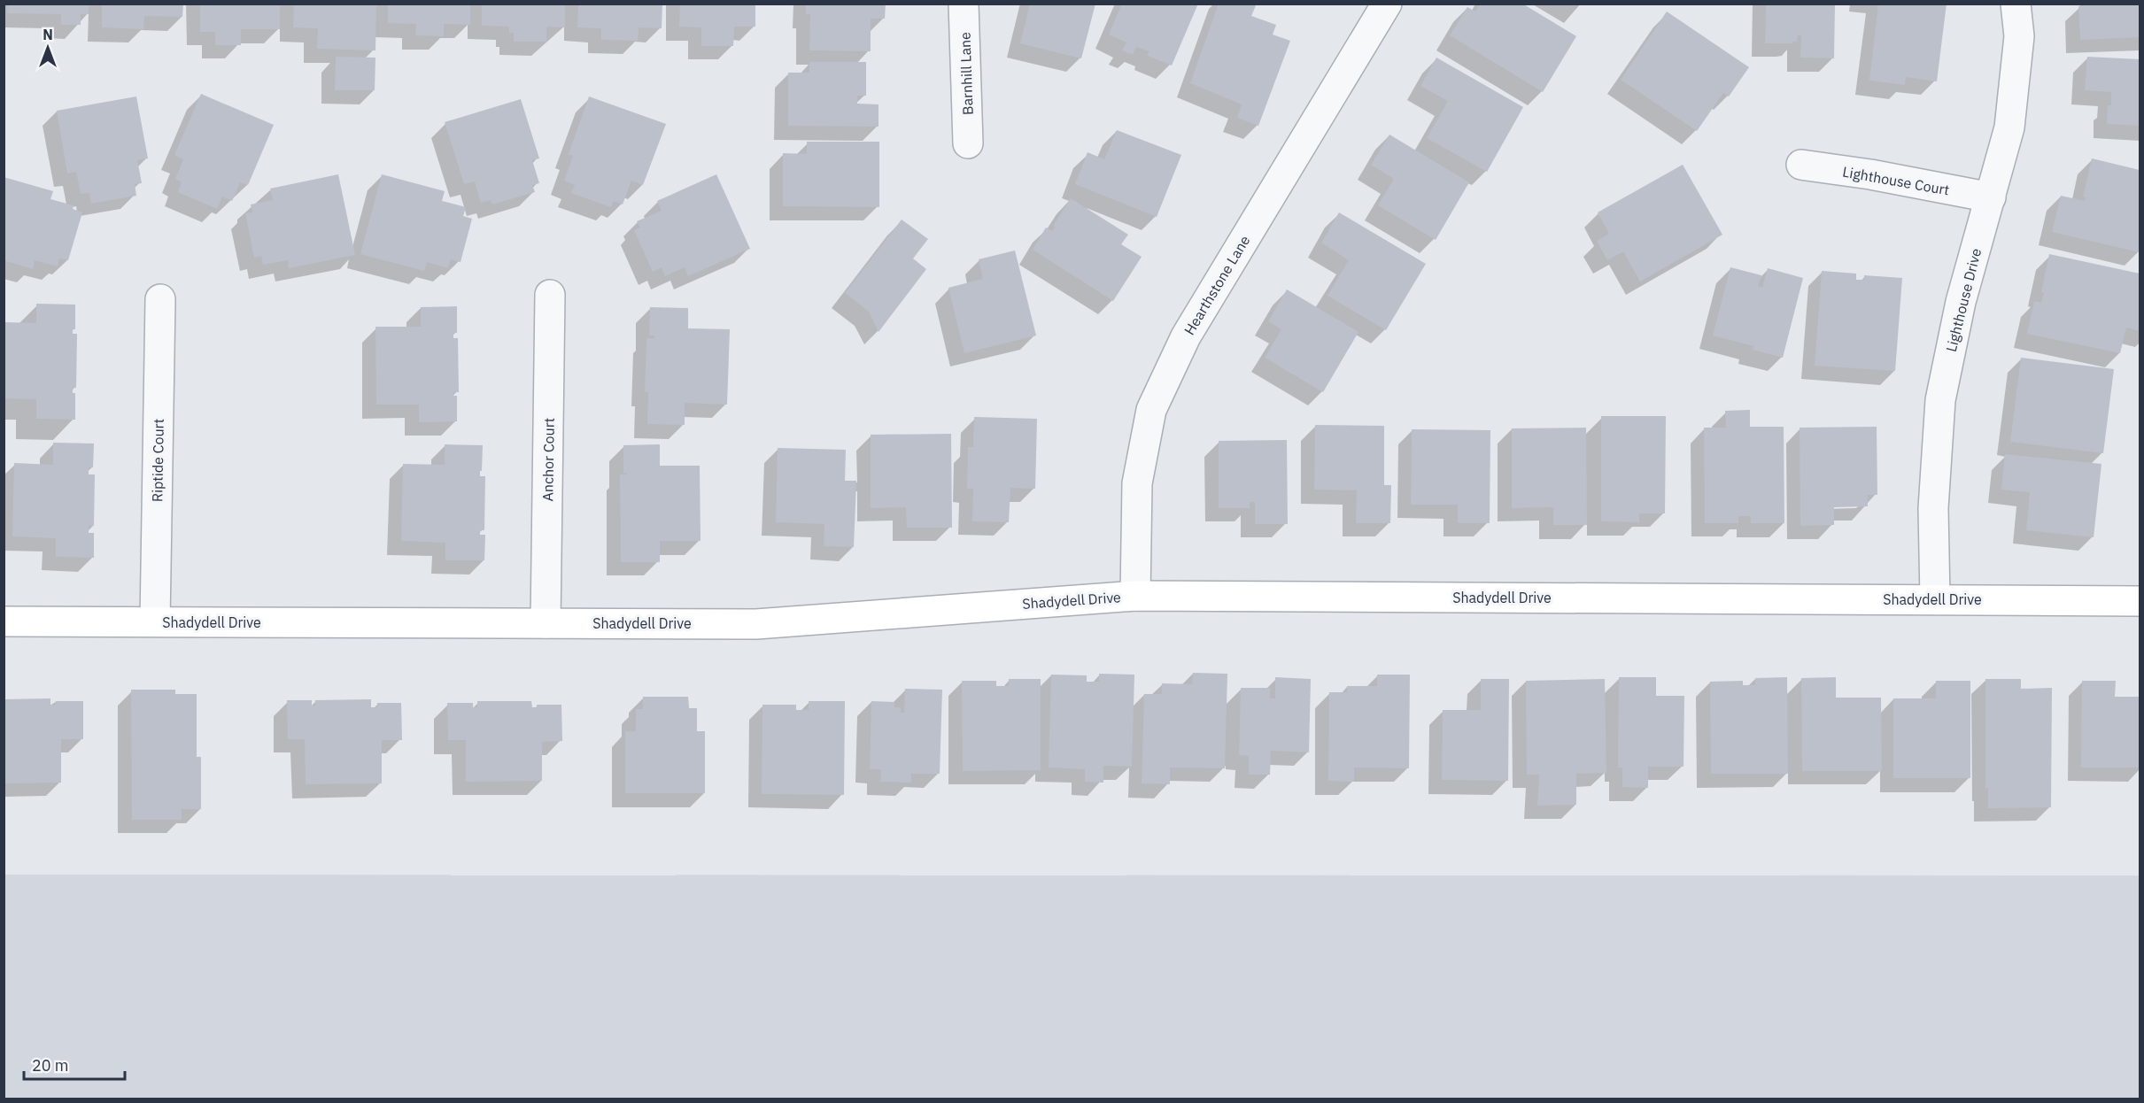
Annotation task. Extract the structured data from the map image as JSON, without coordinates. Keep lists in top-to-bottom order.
{
  "streets": {
    "street": [
      "Barnhill Lane",
      "Lighthouse Court",
      "Hearthstone Lane",
      "Lighthouse Drive",
      "Anchor Court",
      "Riptide Court",
      "Shadydell Drive"
    ]
  },
  "crossings": [
    ["Lighthouse Court", "Lighthouse Drive"],
    ["Hearthstone Lane", "Shadydell Drive"],
    ["Lighthouse Drive", "Shadydell Drive"],
    ["Anchor Court", "Shadydell Drive"],
    ["Riptide Court", "Shadydell Drive"]
  ],
  "scale_bar": "20 m",
  "north": "top"
}
